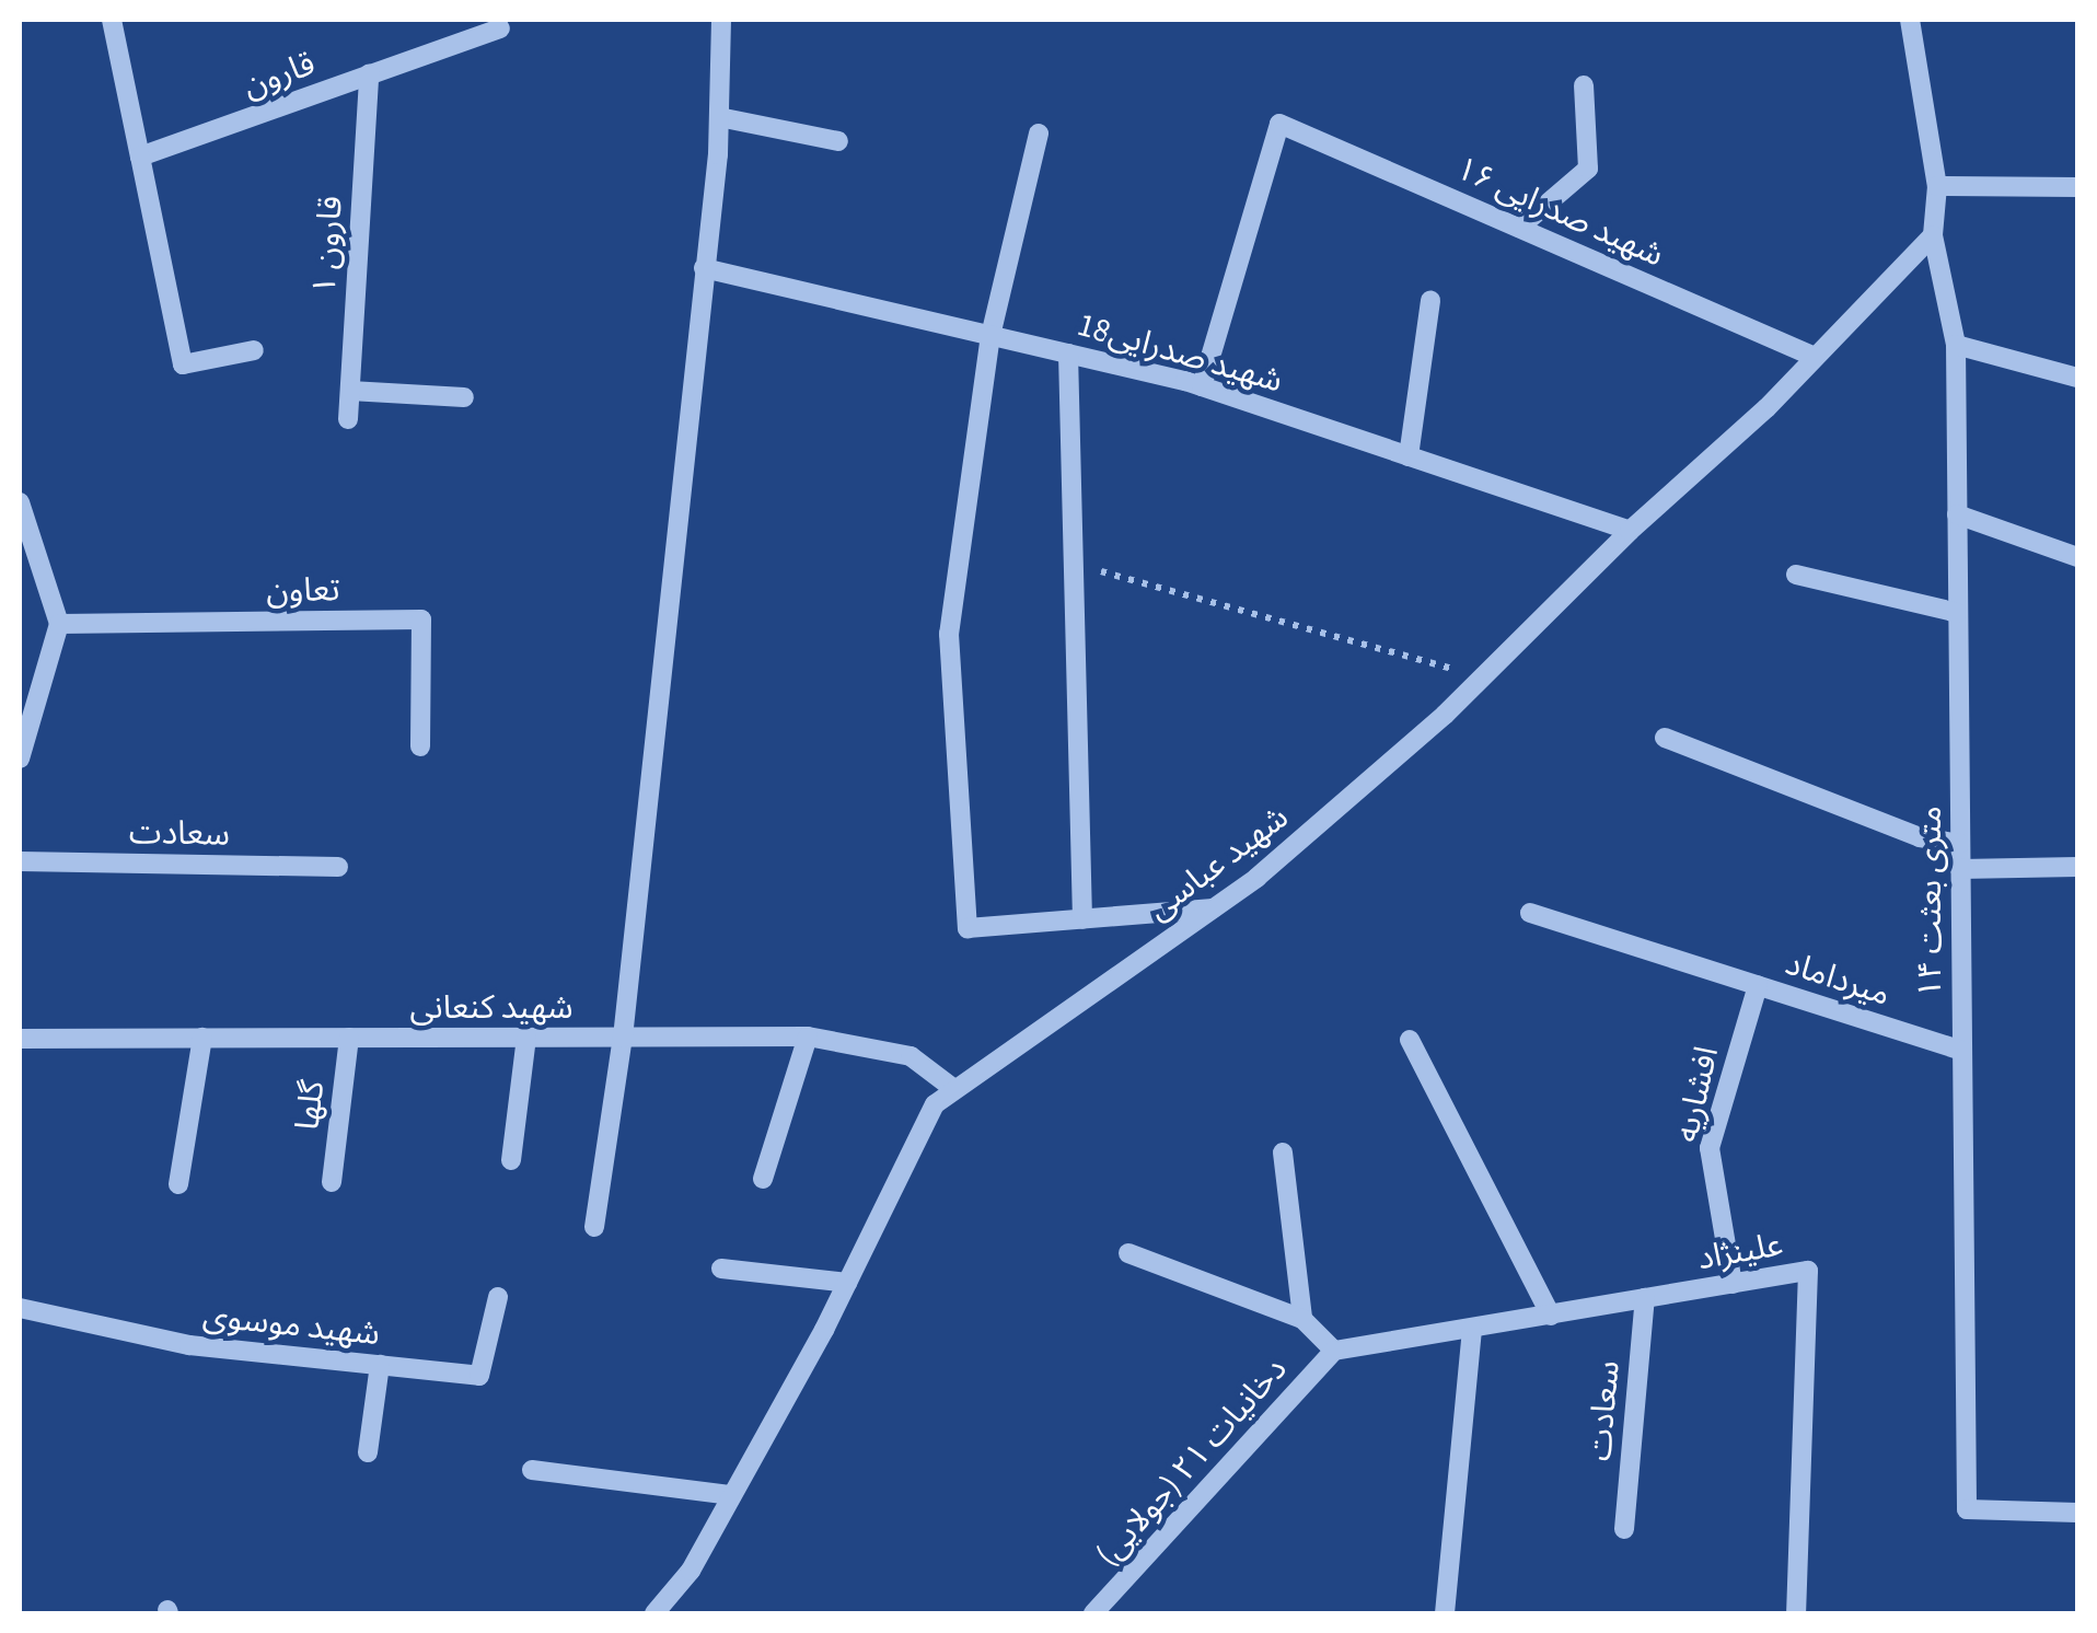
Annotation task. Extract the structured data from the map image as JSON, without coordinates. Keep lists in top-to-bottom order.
{
  "streets": {
    "street": [
      "قارون",
      "شهید صدرایی ۱۶",
      "قارون ۱",
      "شهید صدرایی18",
      "تعاون",
      "سعادت",
      "شهید عباسی",
      "۱۴ متری بعثت",
      "میرداماد",
      "شهید کنعانی",
      "افشاریه",
      "گلها",
      "علینژاد",
      "شهید موسوی",
      "دخانیات ۲۱ (جولایی)"
    ]
  },
  "crossings": [
    ["قارون", "قارون ۱"],
    ["شهید صدرایی ۱۶", "شهید صدرایی18"],
    ["شهید صدرایی ۱۶", "شهید عباسی"],
    ["شهید صدرایی18", "شهید عباسی"],
    ["سعادت", "علینژاد"],
    ["شهید عباسی", "۱۴ متری بعثت"],
    ["شهید عباسی", "شهید کنعانی"],
    ["۱۴ متری بعثت", "میرداماد"],
    ["میرداماد", "افشاریه"],
    ["شهید کنعانی", "گلها"],
    ["افشاریه", "علینژاد"],
    ["علینژاد", "دخانیات ۲۱ (جولایی)"]
  ]
}
